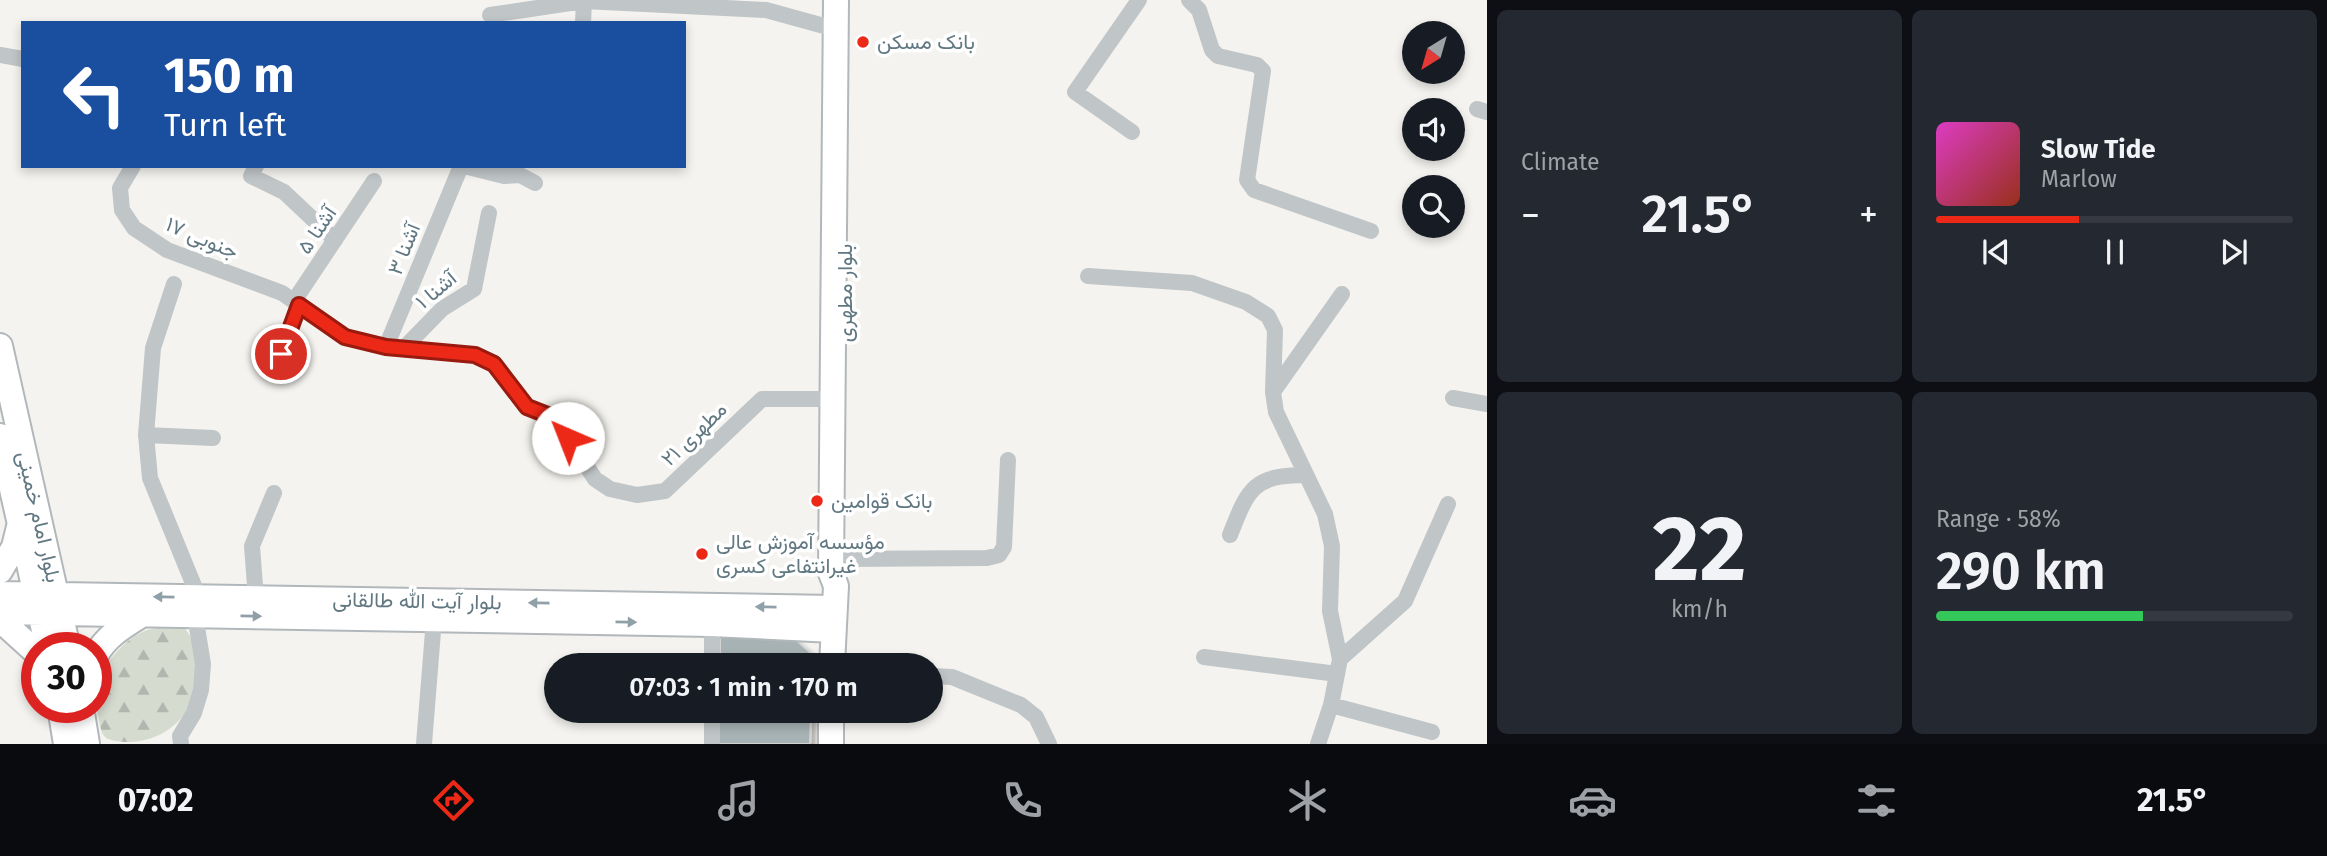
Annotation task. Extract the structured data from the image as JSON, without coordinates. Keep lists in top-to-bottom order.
{
  "streets": {
    "main road": ["بلوار مطهری", "بلوار امام خمینی", "بلوار آیت الله طالقانی"],
    "street": [
      "آشنا ۵",
      "جنوبی ۱۷",
      "آشنا ۳",
      "آشنا ۱",
      "مطهری ۲۱"
    ]
  },
  "crossings": [
    ["آشنا ۵", "جنوبی ۱۷"],
    ["آشنا ۵", "مطهری ۲۱"],
    ["جنوبی ۱۷", "مطهری ۲۱"],
    ["آشنا ۳", "مطهری ۲۱"],
    ["آشنا ۱", "مطهری ۲۱"],
    ["بلوار مطهری", "مطهری ۲۱"],
    ["بلوار مطهری", "بلوار آیت الله طالقانی"],
    ["بلوار امام خمینی", "بلوار آیت الله طالقانی"]
  ],
  "places": ["بانک مسکن", "بانک قوامین", "مؤسسه آموزش عالی غیرانتفاعی کسری"],
  "north": "bottom left",
  "page": {
    "tile": [
      "Climate",
      ["22", "km/h"],
      ["Range · 58%", "290 km"]
    ],
    "turn": ["150 m", "Turn left"],
    "song": ["Slow Tide", "Marlow"],
    "heat": ["−", "21.5°", "+"],
    "limit": "30",
    "trip": "07:03 · 1 min · 170 m",
    "tabs": ["07:02", "21.5°"]
  }
}
